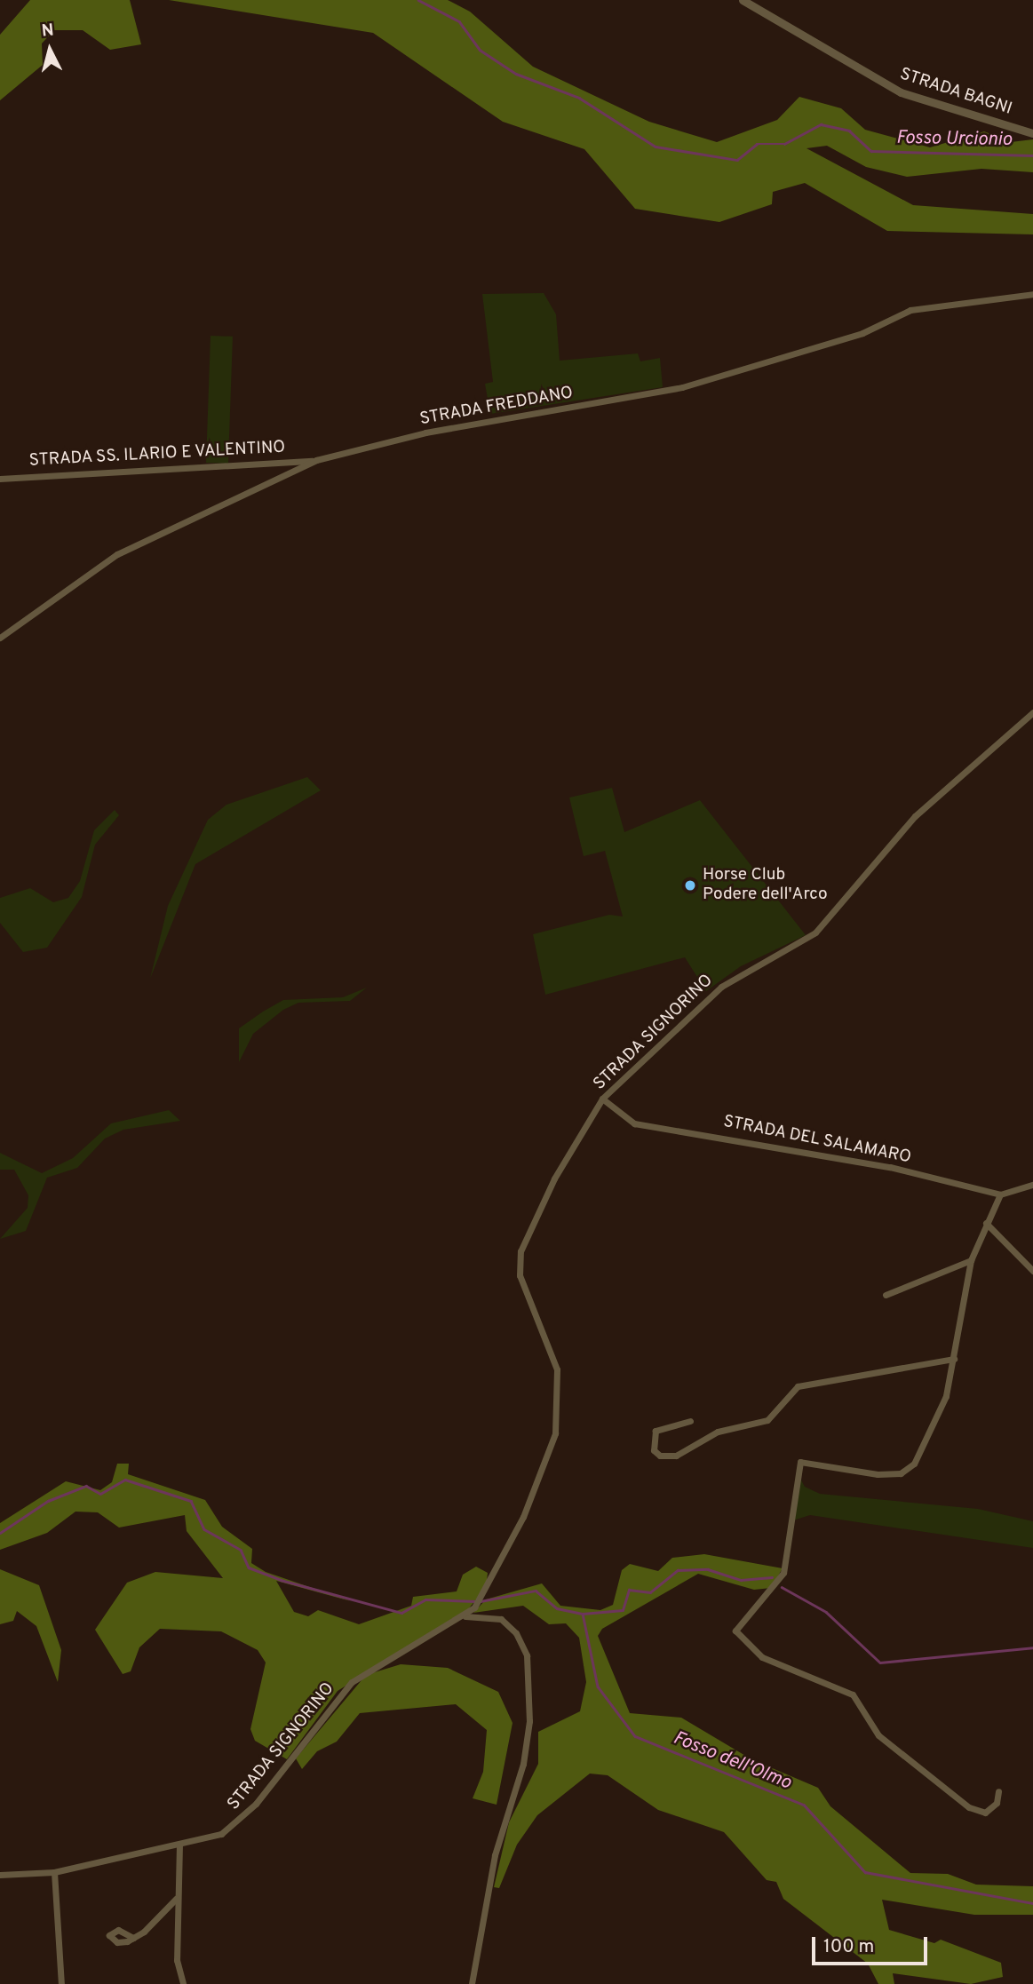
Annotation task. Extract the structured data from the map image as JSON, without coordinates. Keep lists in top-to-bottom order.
{
  "streets": {
    "street": [
      "STRADA BAGNI",
      "STRADA FREDDANO",
      "STRADA SS. ILARIO E VALENTINO",
      "STRADA SIGNORINO",
      "STRADA DEL SALAMARO"
    ]
  },
  "crossings": [
    ["STRADA FREDDANO", "STRADA SS. ILARIO E VALENTINO"],
    ["STRADA SIGNORINO", "STRADA DEL SALAMARO"]
  ],
  "water": ["Fosso Urcionio", "Fosso dell'Olmo"],
  "places": ["Horse Club Podere dell'Arco"],
  "scale_bar": "100 m",
  "north": "top"
}
